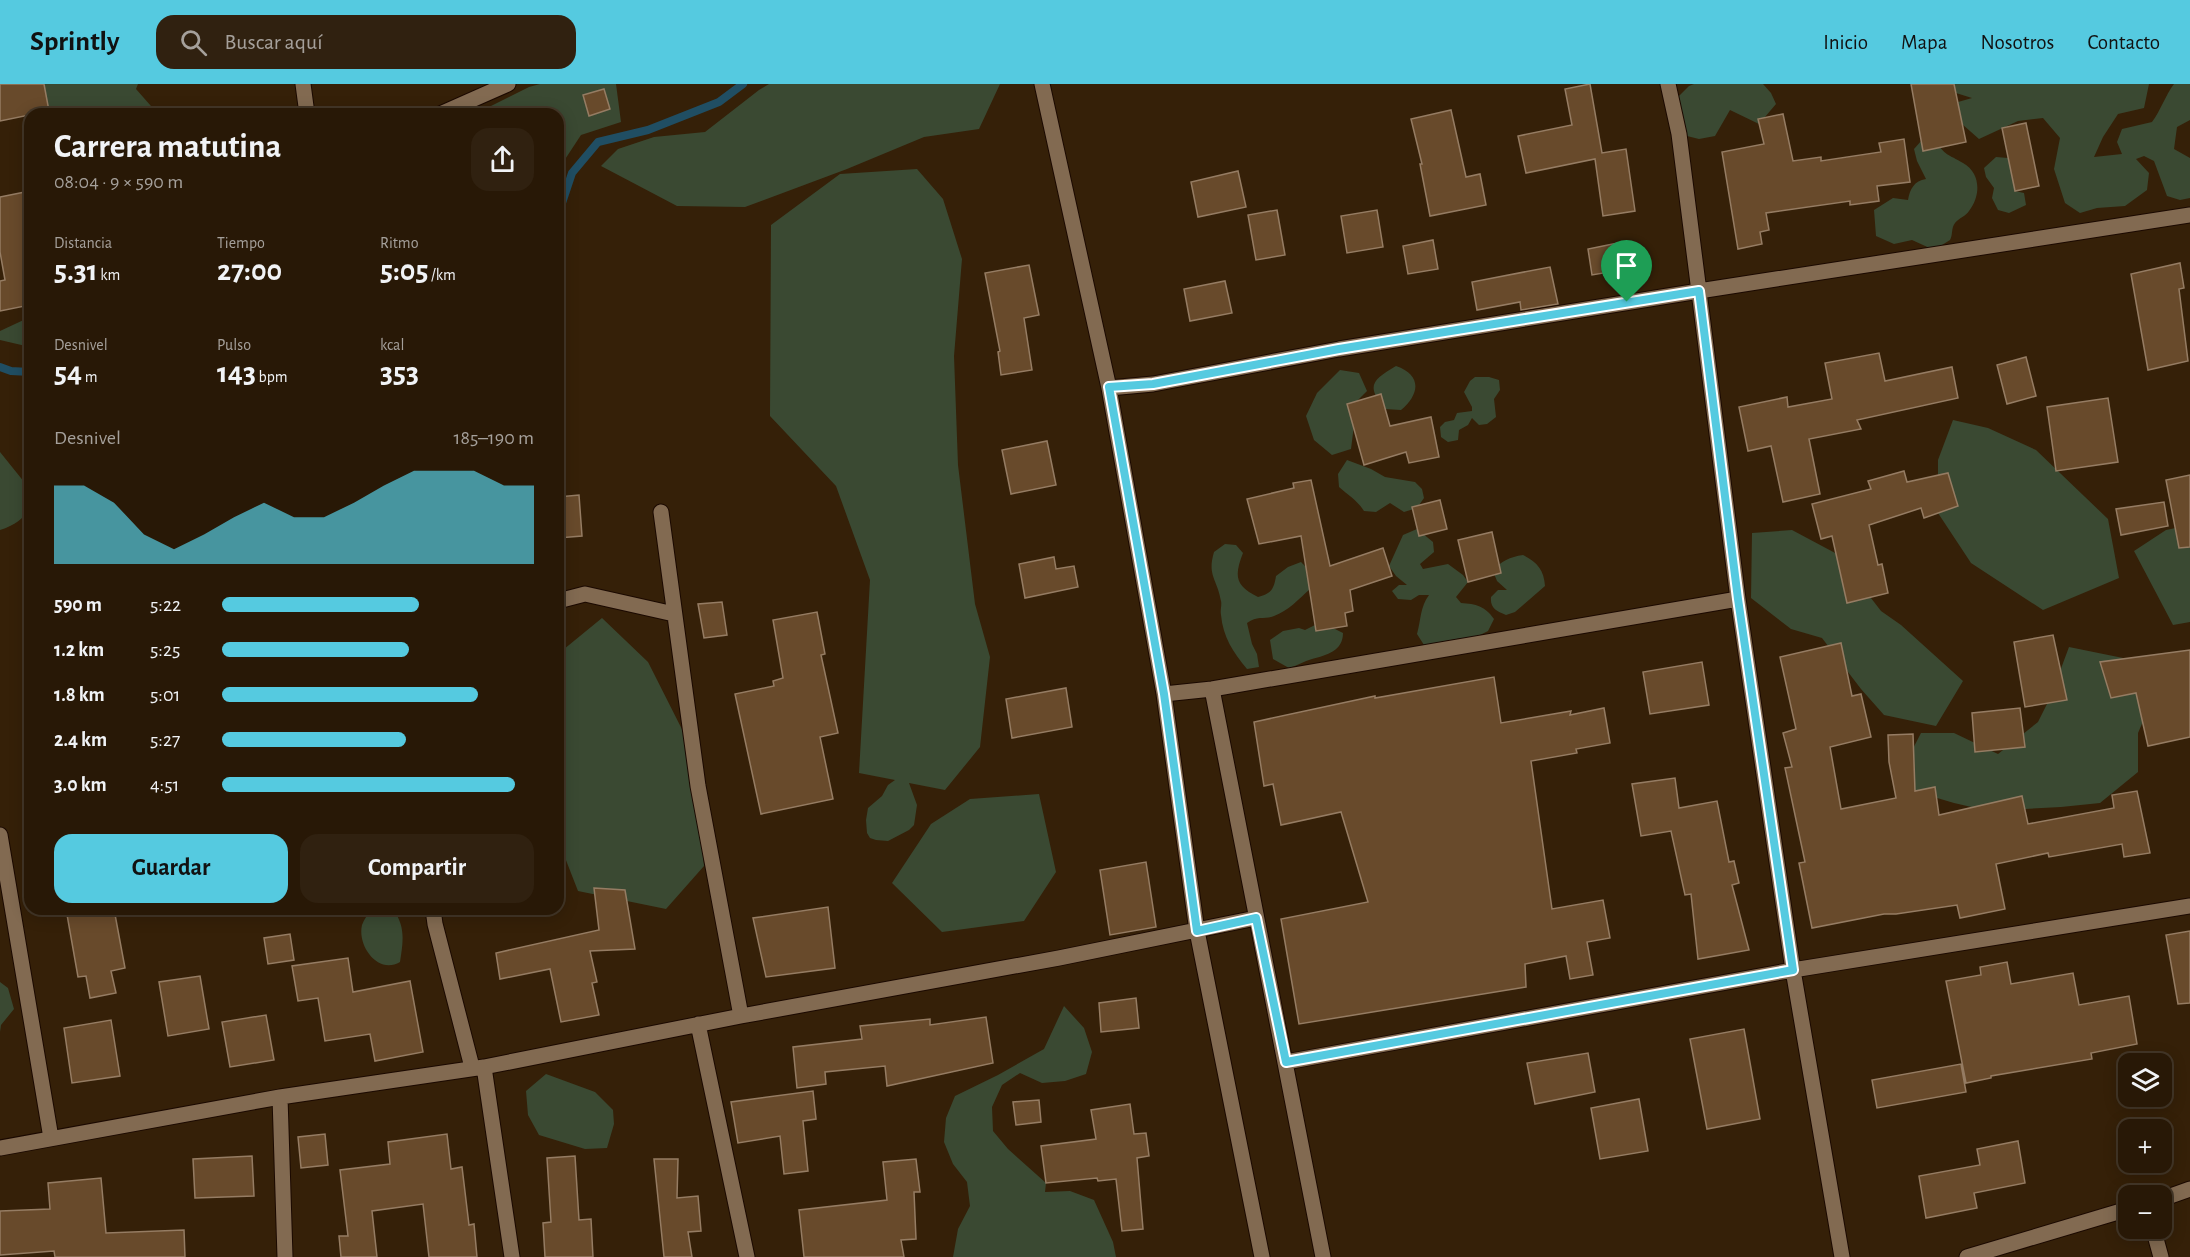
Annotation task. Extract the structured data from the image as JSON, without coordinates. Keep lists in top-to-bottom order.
{
  "page": {
    "header": "Sprintly",
    "search": "Buscar aquí",
    "nav": [
      "Inicio",
      "Mapa",
      "Nosotros",
      "Contacto"
    ],
    "heading": ["Carrera matutina", "08:04 · 9 × 590 m"],
    "stats": [
      ["Distancia", "5.31 km"],
      ["Tiempo", "27:00"],
      ["Ritmo", "5:05 /km"],
      ["Desnivel", "54 m"],
      ["Pulso", "143 bpm"],
      ["kcal", "353"]
    ],
    "chart": ["Desnivel", "185–190 m"],
    "list": [
      {
        "name": "590 m",
        "note": "5:22"
      },
      {
        "name": "1.2 km",
        "note": "5:25"
      },
      {
        "name": "1.8 km",
        "note": "5:01"
      },
      {
        "name": "2.4 km",
        "note": "5:27"
      },
      {
        "name": "3.0 km",
        "note": "4:51"
      }
    ],
    "buttons": ["Guardar", "Compartir"],
    "map_buttons": ["+", "−"]
  }
}
